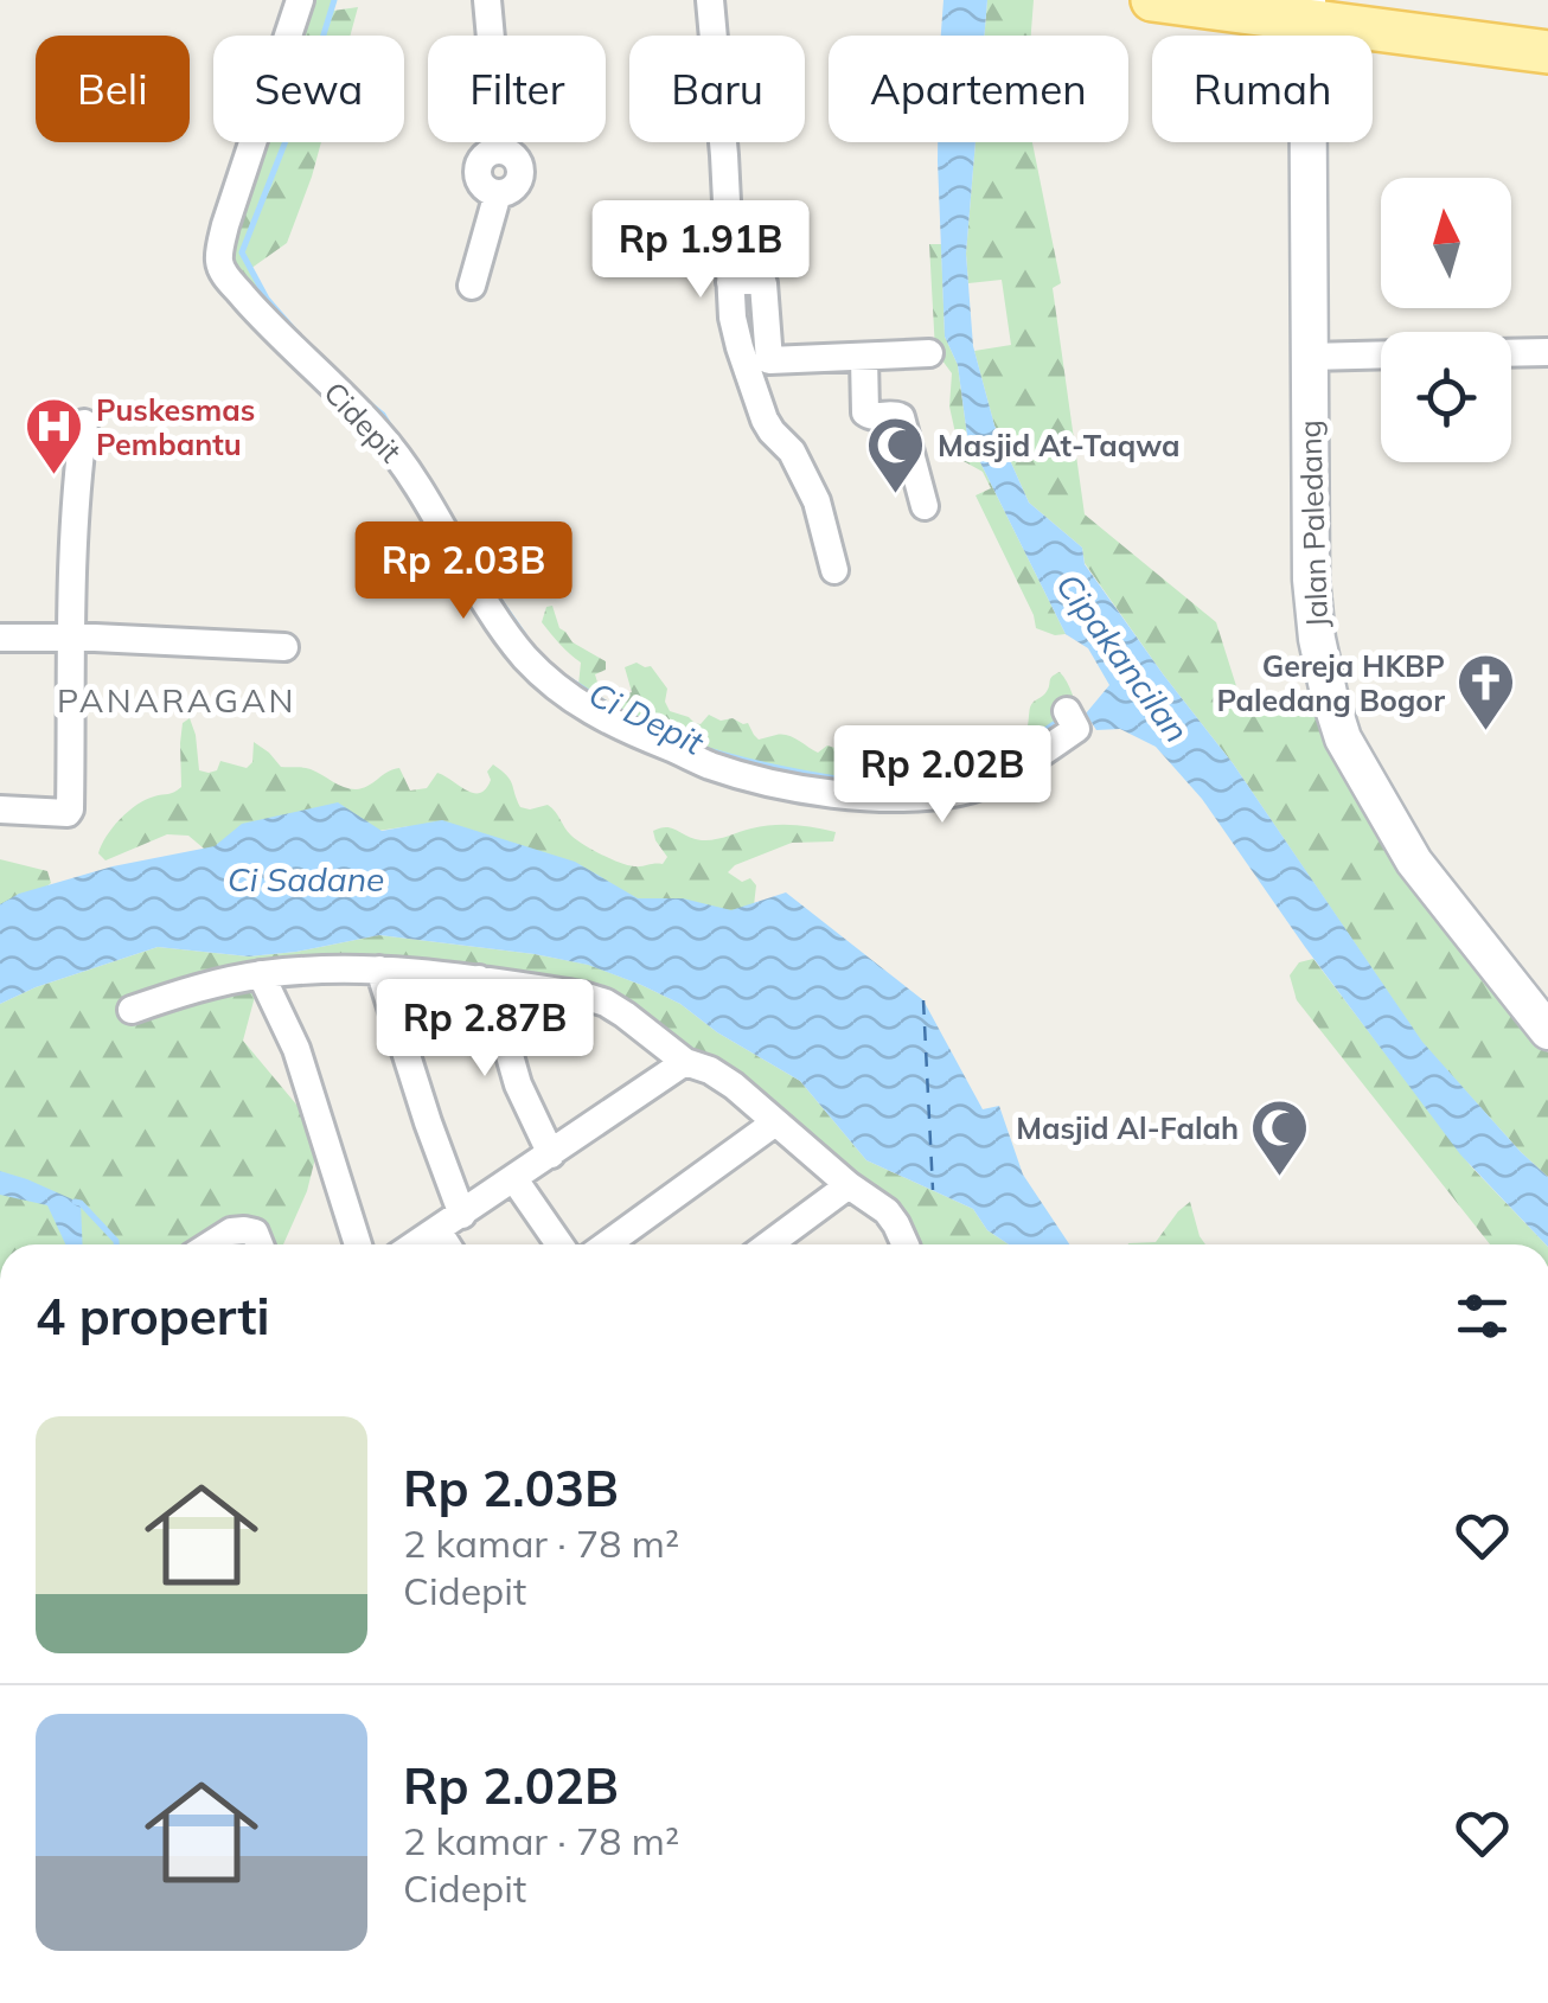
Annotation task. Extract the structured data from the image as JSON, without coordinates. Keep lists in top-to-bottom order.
{
  "streets": {
    "street": ["Cidepit", "Jalan Paledang"]
  },
  "districts": ["PANARAGAN"],
  "water": ["Cipakancilan", "Ci Depit", "Ci Sadane"],
  "places": {
    "hospital": ["Puskesmas Pembantu"],
    "mosque": ["Masjid At-Taqwa", "Masjid Al-Falah"],
    "church": ["Gereja HKBP Paledang Bogor"]
  },
  "north": "top",
  "page": {
    "chip": [
      "Beli",
      "Sewa",
      "Filter",
      "Baru",
      "Apartemen",
      "Rumah"
    ],
    "price": [
      "Rp 1.91B",
      "Rp 2.03B",
      "Rp 2.02B",
      "Rp 2.87B"
    ],
    "heading": "4 properti",
    "list": [
      {
        "name": "Rp 2.03B",
        "note": "2 kamar · 78 m² · Cidepit"
      },
      {
        "name": "Rp 2.02B",
        "note": "2 kamar · 78 m² · Cidepit"
      }
    ]
  }
}
